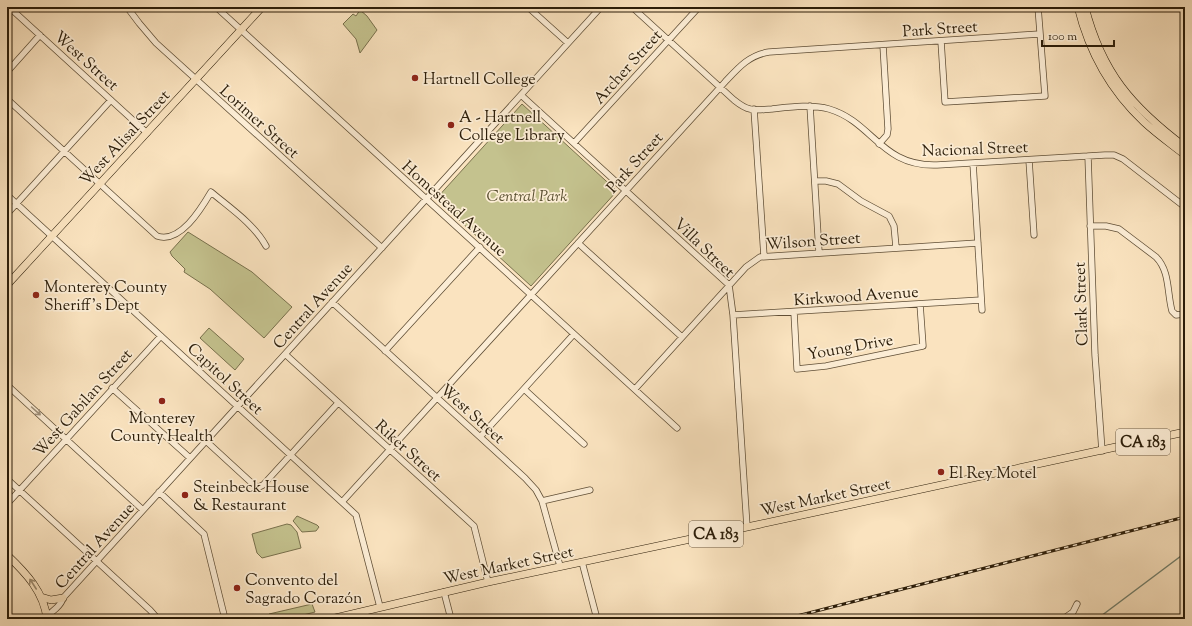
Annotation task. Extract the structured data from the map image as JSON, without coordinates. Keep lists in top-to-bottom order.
{
  "streets": {
    "main road": ["West Alisal Street", "CA 183", "West Market Street"],
    "street": [
      "Park Street",
      "West Street",
      "Archer Street",
      "Lorimer Street",
      "Nacional Street",
      "Homestead Avenue",
      "Wilson Street",
      "Villa Street",
      "Kirkwood Avenue",
      "Clark Street",
      "Central Avenue",
      "Young Drive",
      "Capitol Street",
      "West Gabilan Street",
      "Riker Street"
    ]
  },
  "crossings": [
    ["Park Street", "West Street"],
    ["Park Street", "Nacional Street"],
    ["Park Street", "Homestead Avenue"],
    ["Park Street", "Villa Street"],
    ["Park Street", "Capitol Street"],
    ["Park Street", "Riker Street"],
    ["West Street", "West Alisal Street"],
    ["West Street", "Central Avenue"],
    ["West Street", "West Market Street"],
    ["Archer Street", "Nacional Street"],
    ["Archer Street", "Villa Street"],
    ["Lorimer Street", "West Alisal Street"],
    ["Lorimer Street", "Central Avenue"],
    ["West Alisal Street", "Homestead Avenue"],
    ["West Alisal Street", "Capitol Street"],
    ["Nacional Street", "Clark Street"],
    ["Homestead Avenue", "Wilson Street"],
    ["Homestead Avenue", "Central Avenue"],
    ["Wilson Street", "Villa Street"],
    ["Villa Street", "Kirkwood Avenue"],
    ["Villa Street", "Central Avenue"],
    ["Villa Street", "West Market Street"],
    ["Kirkwood Avenue", "Young Drive"],
    ["Clark Street", "West Market Street"],
    ["Central Avenue", "Capitol Street"],
    ["Central Avenue", "Riker Street"],
    ["Capitol Street", "West Gabilan Street"],
    ["Capitol Street", "West Market Street"],
    ["Riker Street", "West Market Street"]
  ],
  "parks": ["Central Park"],
  "places": [
    "Hartnell College",
    "A - Hartnell College Library",
    "Monterey County Sheriff's Dept",
    "Monterey County Health",
    "El Rey Motel",
    "Steinbeck House & Restaurant",
    "Convento del Sagrado Corazón"
  ],
  "scale_bar": "100 m"
}
